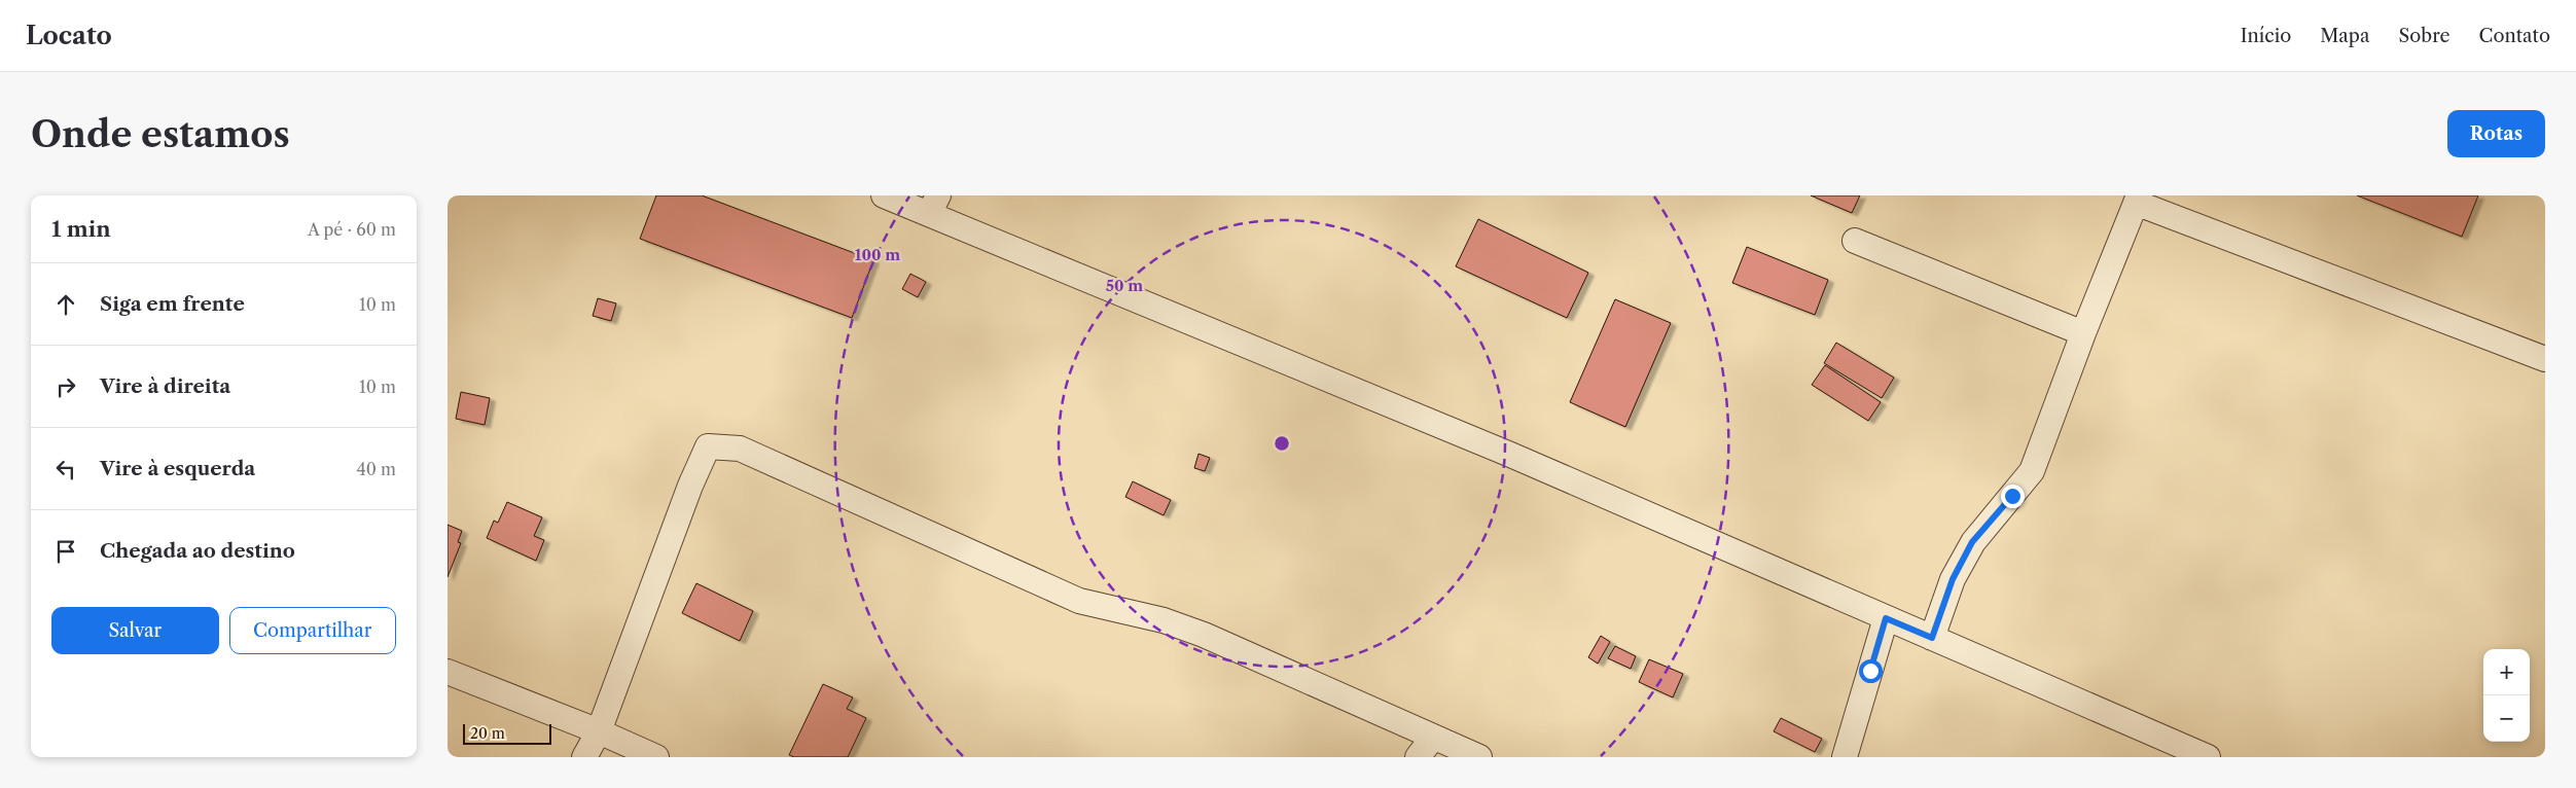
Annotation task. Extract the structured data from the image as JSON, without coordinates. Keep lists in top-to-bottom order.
{
  "scale_bar": "20 m",
  "page": {
    "header": "Locato",
    "nav": [
      "Início",
      "Mapa",
      "Sobre",
      "Contato"
    ],
    "buttons": [
      "Rotas",
      ["Salvar", "Compartilhar"]
    ],
    "title": "Onde estamos",
    "heading": ["1 min", "A pé · 60 m"],
    "list": [
      ["Siga em frente", "10 m"],
      ["Vire à direita", "10 m"],
      ["Vire à esquerda", "40 m"],
      "Chegada ao destino"
    ],
    "map_buttons": ["+", "−"],
    "scale": "20 m"
  },
  "rings": ["100 m", "50 m"]
}
